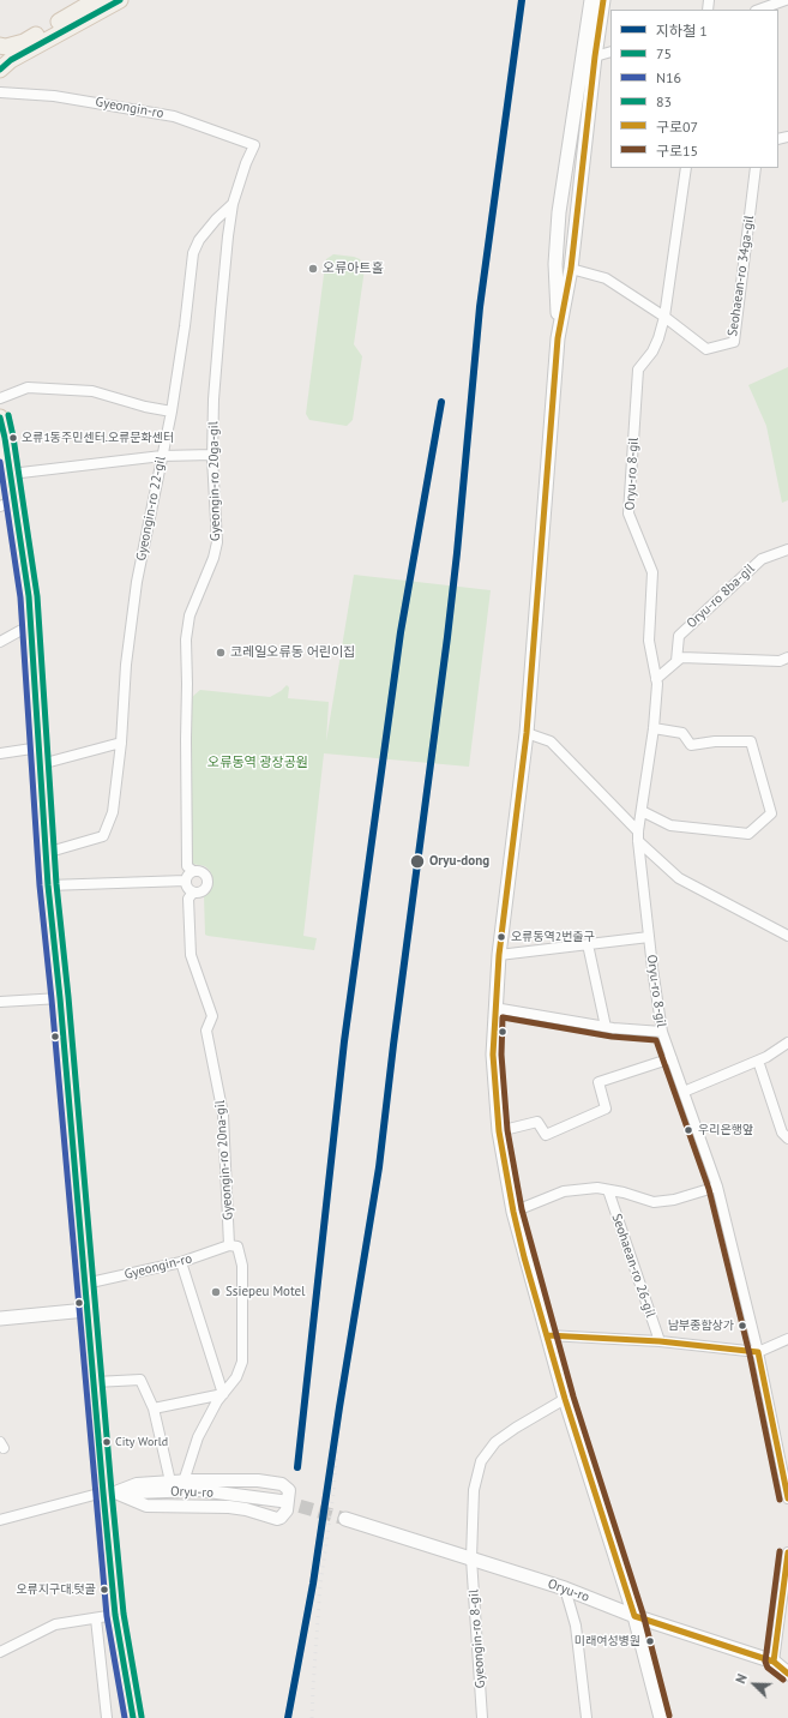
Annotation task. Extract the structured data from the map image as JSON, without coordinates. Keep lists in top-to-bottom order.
{
  "streets": {
    "main road": ["Oryu-ro"],
    "street": [
      "Gyeongin-ro",
      "Seohaean-ro 34ga-gil",
      "Oryu-ro 8-gil",
      "Gyeongin-ro 20ga-gil",
      "Gyeongin-ro 22-gil",
      "Oryu-ro 8ba-gil",
      "Gyeongin-ro 20na-gil",
      "Seohaean-ro 26-gil",
      "Gyeongin-ro 8-gil"
    ]
  },
  "crossings": [
    ["Gyeongin-ro", "Gyeongin-ro 20ga-gil"],
    ["Gyeongin-ro", "Gyeongin-ro 20na-gil"],
    ["Seohaean-ro 34ga-gil", "Oryu-ro 8-gil"],
    ["Gyeongin-ro 20ga-gil", "Gyeongin-ro 22-gil"],
    ["Gyeongin-ro 20ga-gil", "Gyeongin-ro 20na-gil"],
    ["Oryu-ro", "Gyeongin-ro 8-gil"]
  ],
  "parks": ["오류동역 광장공원"],
  "places": [
    "오류아트홀",
    "오류1동주민센터.오류문화센터",
    "코레일오류동 어린이집",
    "Oryu-dong",
    "오류동역2번출구",
    "우리은행앞",
    "Ssiepeu Motel",
    "남부종합상가",
    "City World",
    "오류지구대.텃골",
    "미래여성병원"
  ],
  "lines": [
    "metro line 1",
    "transit line 75",
    "transit line 구로07",
    "transit line 83",
    "transit line N16",
    "transit line 구로15"
  ],
  "legend": [
    "지하철 1",
    "75",
    "N16",
    "83",
    "구로07",
    "구로15"
  ],
  "north": "top left"
}
